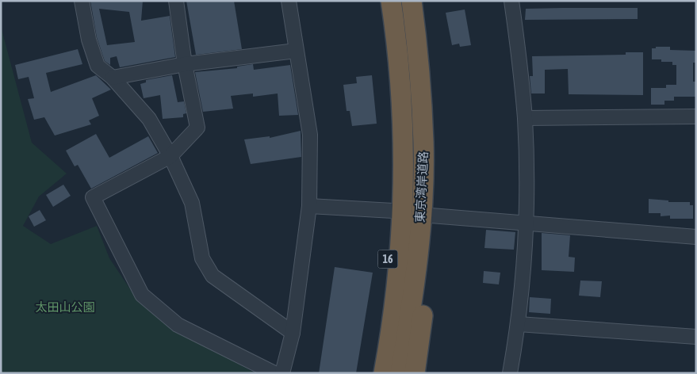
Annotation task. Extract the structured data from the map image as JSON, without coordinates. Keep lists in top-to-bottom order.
{
  "streets": {
    "highway": ["東京湾岸道路", "16"]
  },
  "crossings": [
    ["東京湾岸道路", "16"]
  ],
  "parks": ["太田山公園"]
}
